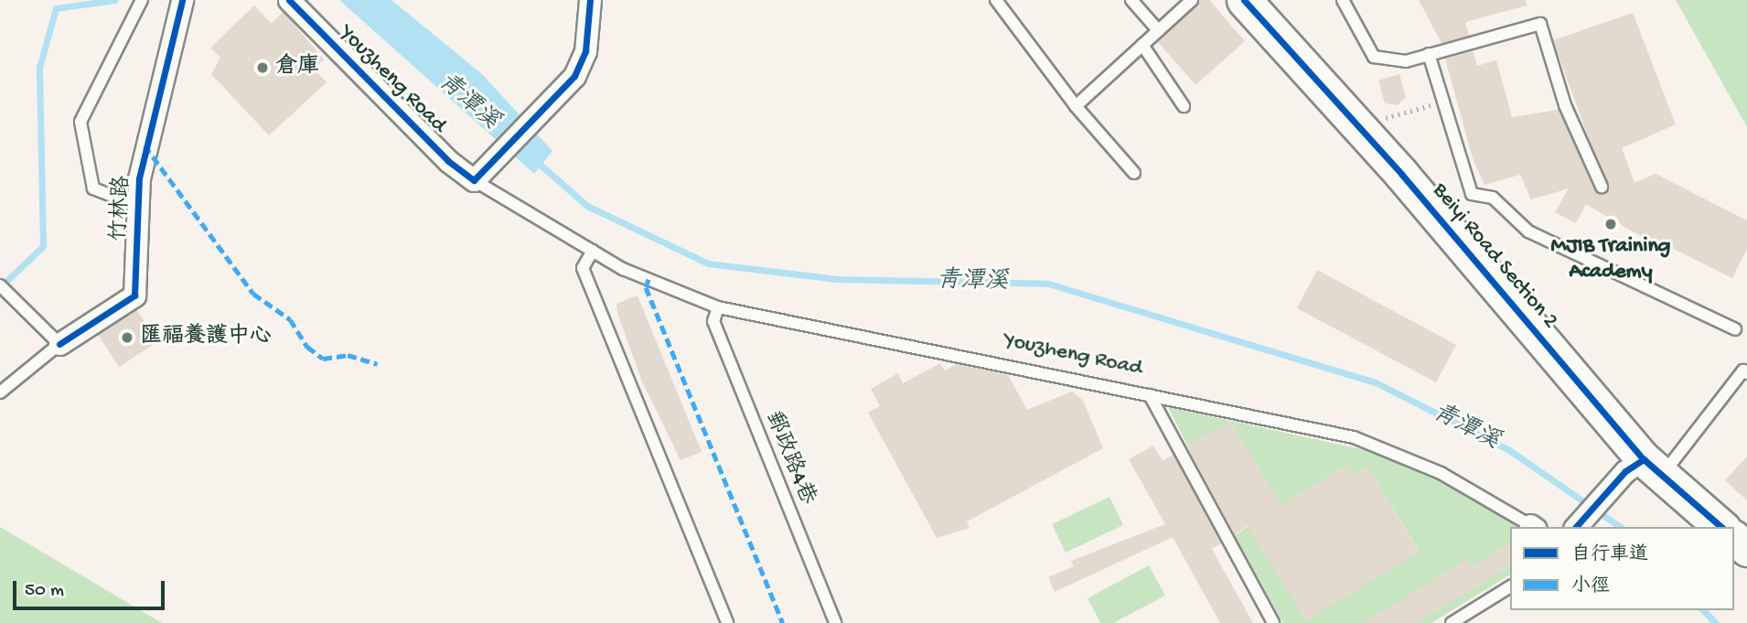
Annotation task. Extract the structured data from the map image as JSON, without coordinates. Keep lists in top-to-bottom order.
{
  "streets": {
    "main road": ["Beiyi Road Section 2"],
    "street": ["Youzheng Road", "竹林路"],
    "lane": ["郵政路4巷"]
  },
  "crossings": [
    ["Youzheng Road", "郵政路4巷"]
  ],
  "water": ["青潭溪"],
  "places": ["倉庫", "MJIB Training Academy", "匯福養護中心"],
  "legend": ["自行車道", "小徑"],
  "scale_bar": "50 m"
}
